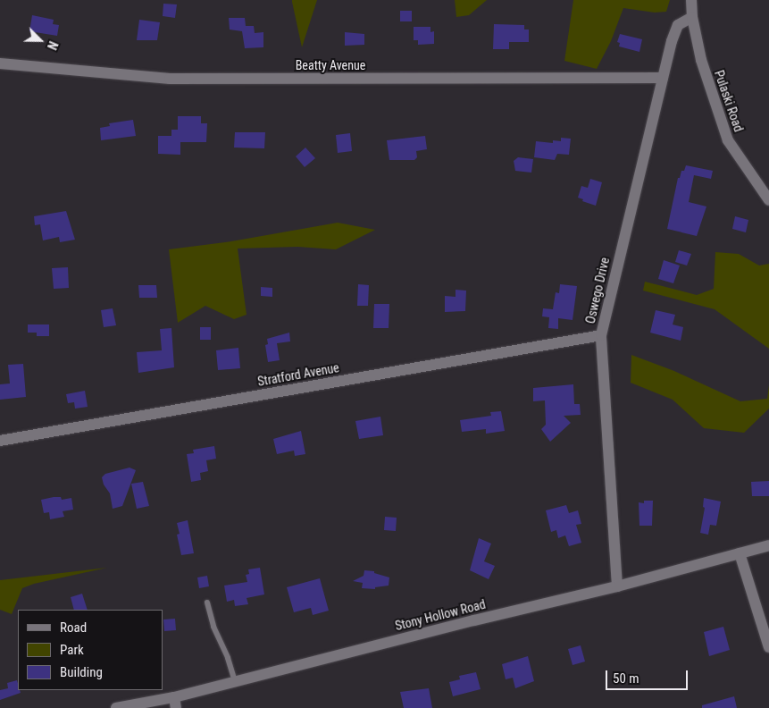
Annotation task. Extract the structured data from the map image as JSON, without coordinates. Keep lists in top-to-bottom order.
{
  "streets": {
    "street": [
      "Beatty Avenue",
      "Pulaski Road",
      "Oswego Drive",
      "Stratford Avenue",
      "Stony Hollow Road"
    ]
  },
  "crossings": [
    ["Beatty Avenue", "Oswego Drive"],
    ["Pulaski Road", "Oswego Drive"],
    ["Oswego Drive", "Stratford Avenue"],
    ["Oswego Drive", "Stony Hollow Road"]
  ],
  "legend": ["Road", "Park", "Building"],
  "scale_bar": "50 m",
  "north": "bottom right"
}
